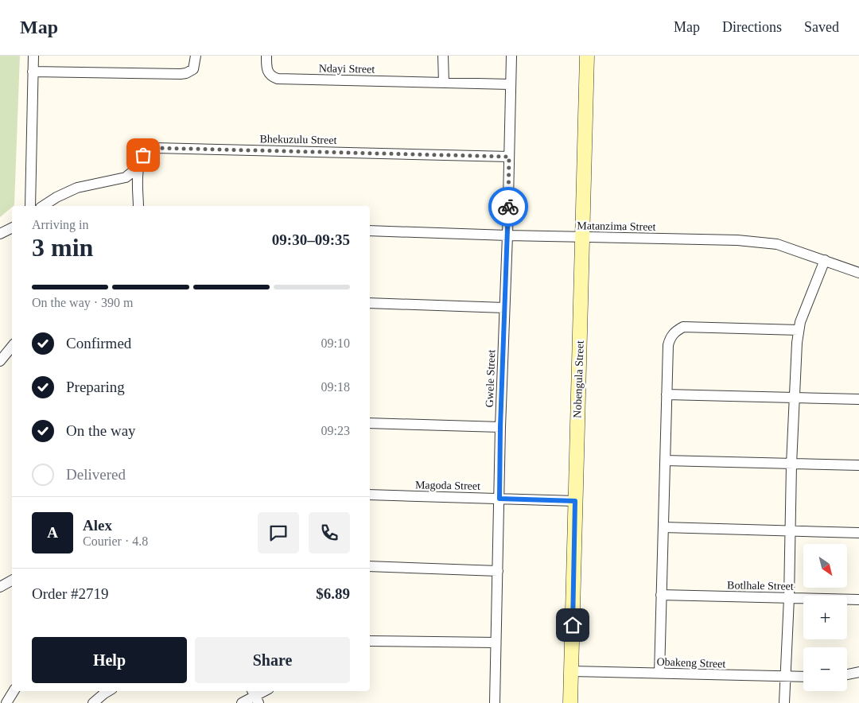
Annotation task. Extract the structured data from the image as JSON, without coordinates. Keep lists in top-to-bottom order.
{
  "streets": {
    "street": [
      "Ndayi Street",
      "Bhekuzulu Street",
      "Matanzima Street",
      "Gwele Street",
      "Nobengula Street",
      "Magoda Street",
      "Botlhale Street",
      "Obakeng Street"
    ]
  },
  "crossings": [
    ["Ndayi Street", "Gwele Street"],
    ["Bhekuzulu Street", "Gwele Street"],
    ["Matanzima Street", "Gwele Street"],
    ["Matanzima Street", "Nobengula Street"],
    ["Gwele Street", "Magoda Street"],
    ["Nobengula Street", "Magoda Street"],
    ["Nobengula Street", "Obakeng Street"]
  ],
  "north": "bottom right",
  "page": {
    "header": "Map",
    "nav": ["Map", "Directions", "Saved"],
    "heading": ["3 min", "Arriving in", "09:30–09:35"],
    "panel": [
      "Alex",
      "Courier · 4.8",
      "Order #2719",
      "$6.89"
    ],
    "bar": "On the way · 390 m",
    "list": [
      ["Confirmed", "09:10"],
      ["Preparing", "09:18"],
      ["On the way", "09:23"],
      "Delivered"
    ],
    "round": "A",
    "map_buttons": ["+", "−"],
    "buttons": ["Help", "Share"]
  }
}
